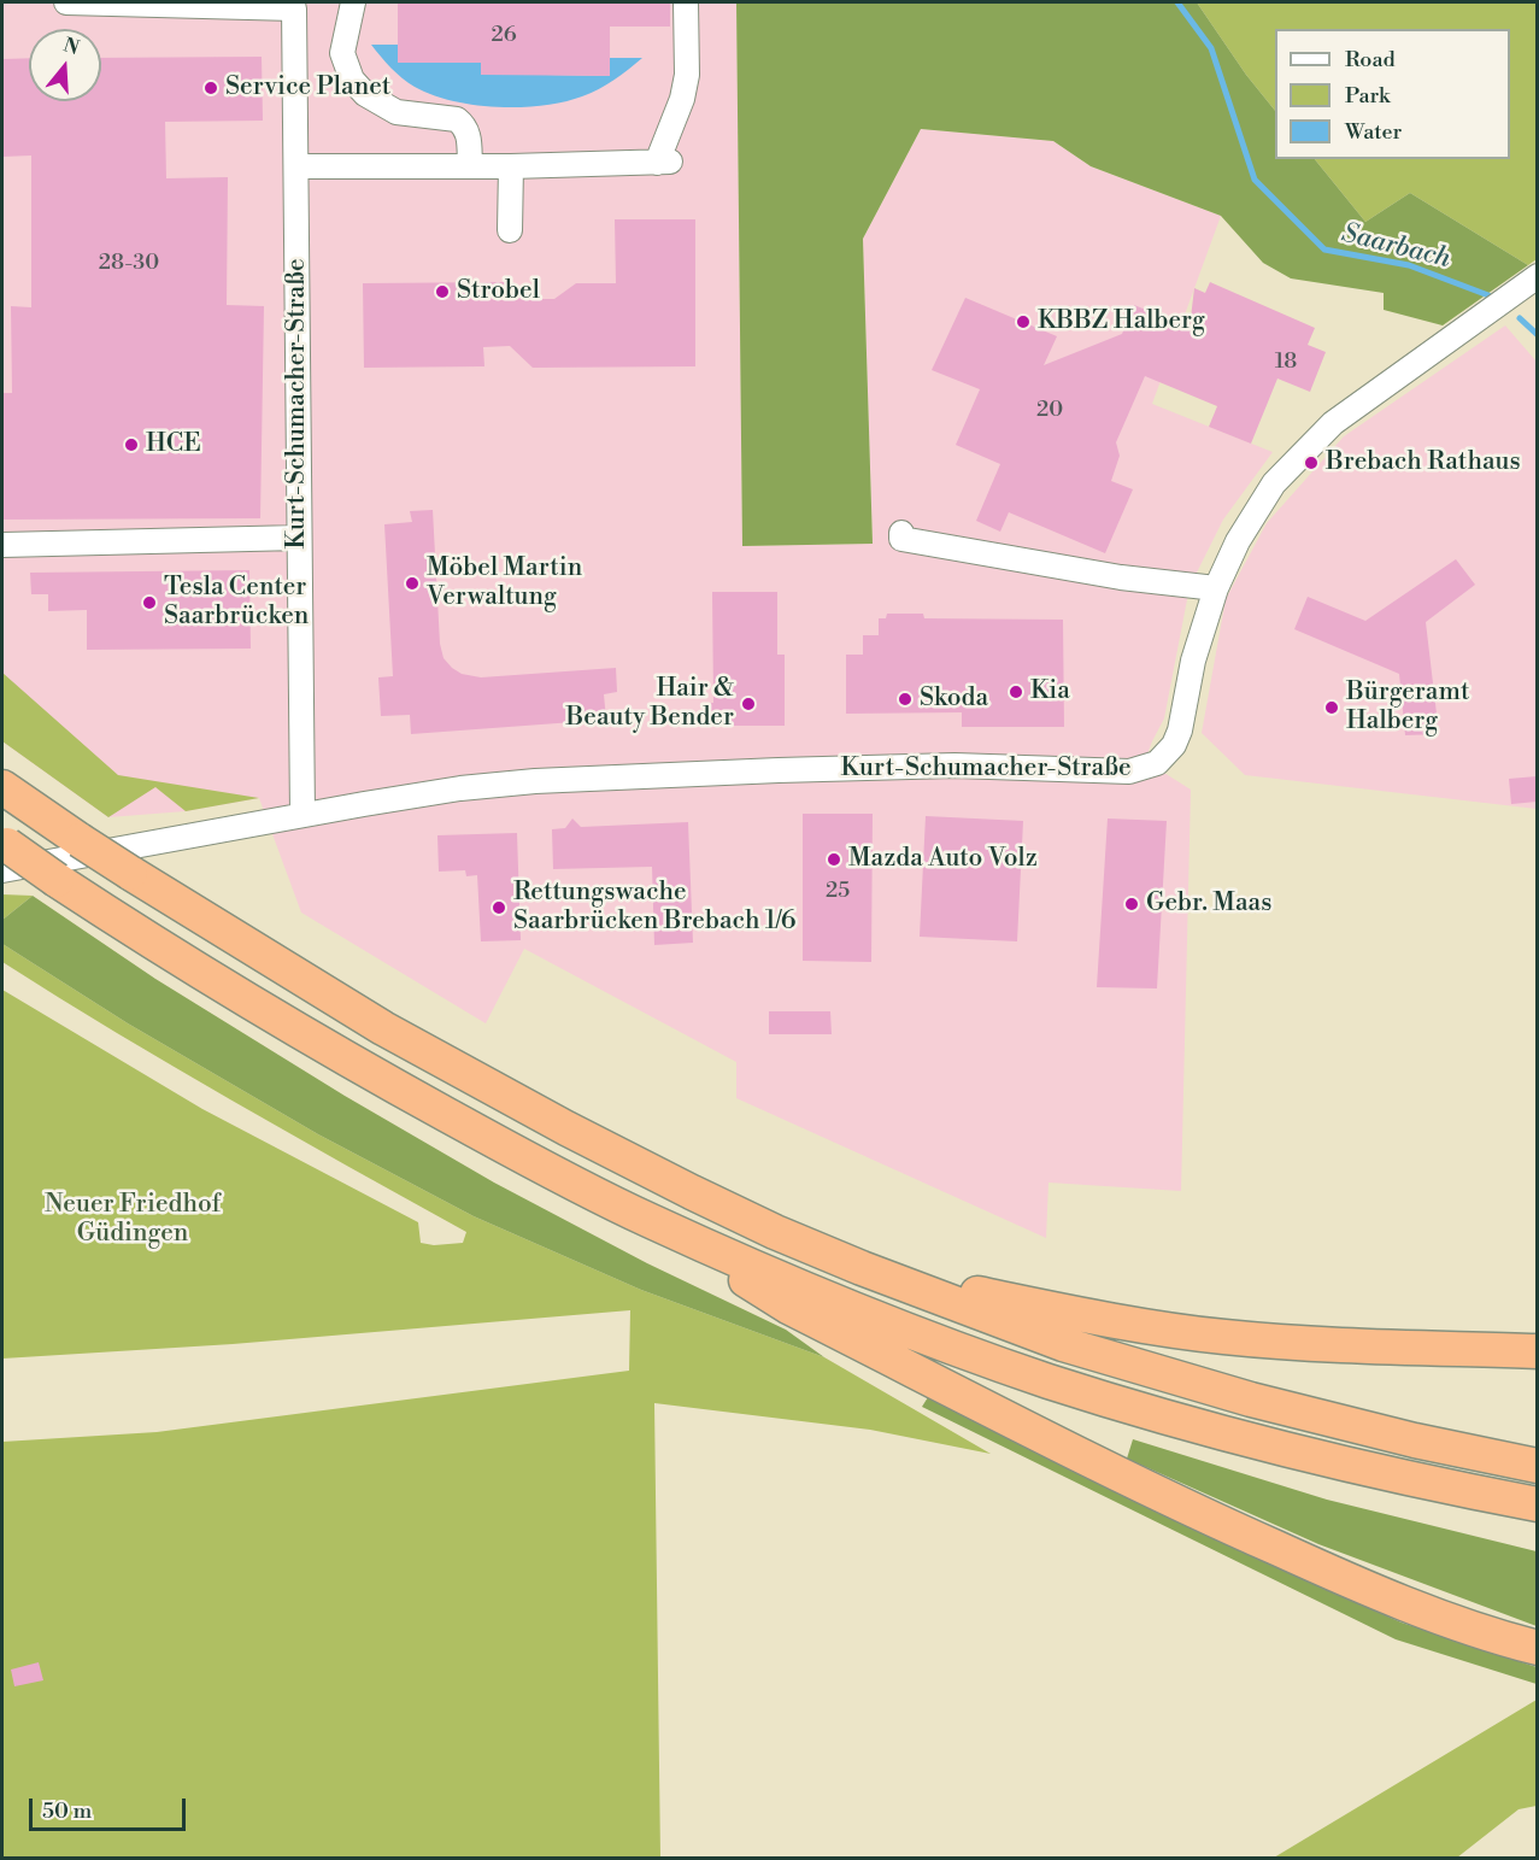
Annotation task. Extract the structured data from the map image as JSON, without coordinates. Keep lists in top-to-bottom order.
{
  "streets": {
    "street": ["Kurt-Schumacher-Straße"]
  },
  "water": ["Saarbach"],
  "parks": ["Neuer Friedhof Güdingen"],
  "places": [
    "Service Planet",
    "Strobel",
    "KBBZ Halberg",
    "HCE",
    "Brebach Rathaus",
    "Möbel Martin Verwaltung",
    "Tesla Center Saarbrücken",
    "Kia",
    "Skoda",
    "Hair & Beauty Bender",
    "Bürgeramt Halberg",
    "Mazda Auto Volz",
    "Gebr. Maas",
    "Rettungswache Saarbrücken Brebach 1/6"
  ],
  "house_numbers": [
    "26",
    "28-30",
    "18",
    "20",
    "25"
  ],
  "legend": ["Road", "Park", "Water"],
  "scale_bar": "50 m",
  "north": "top"
}
